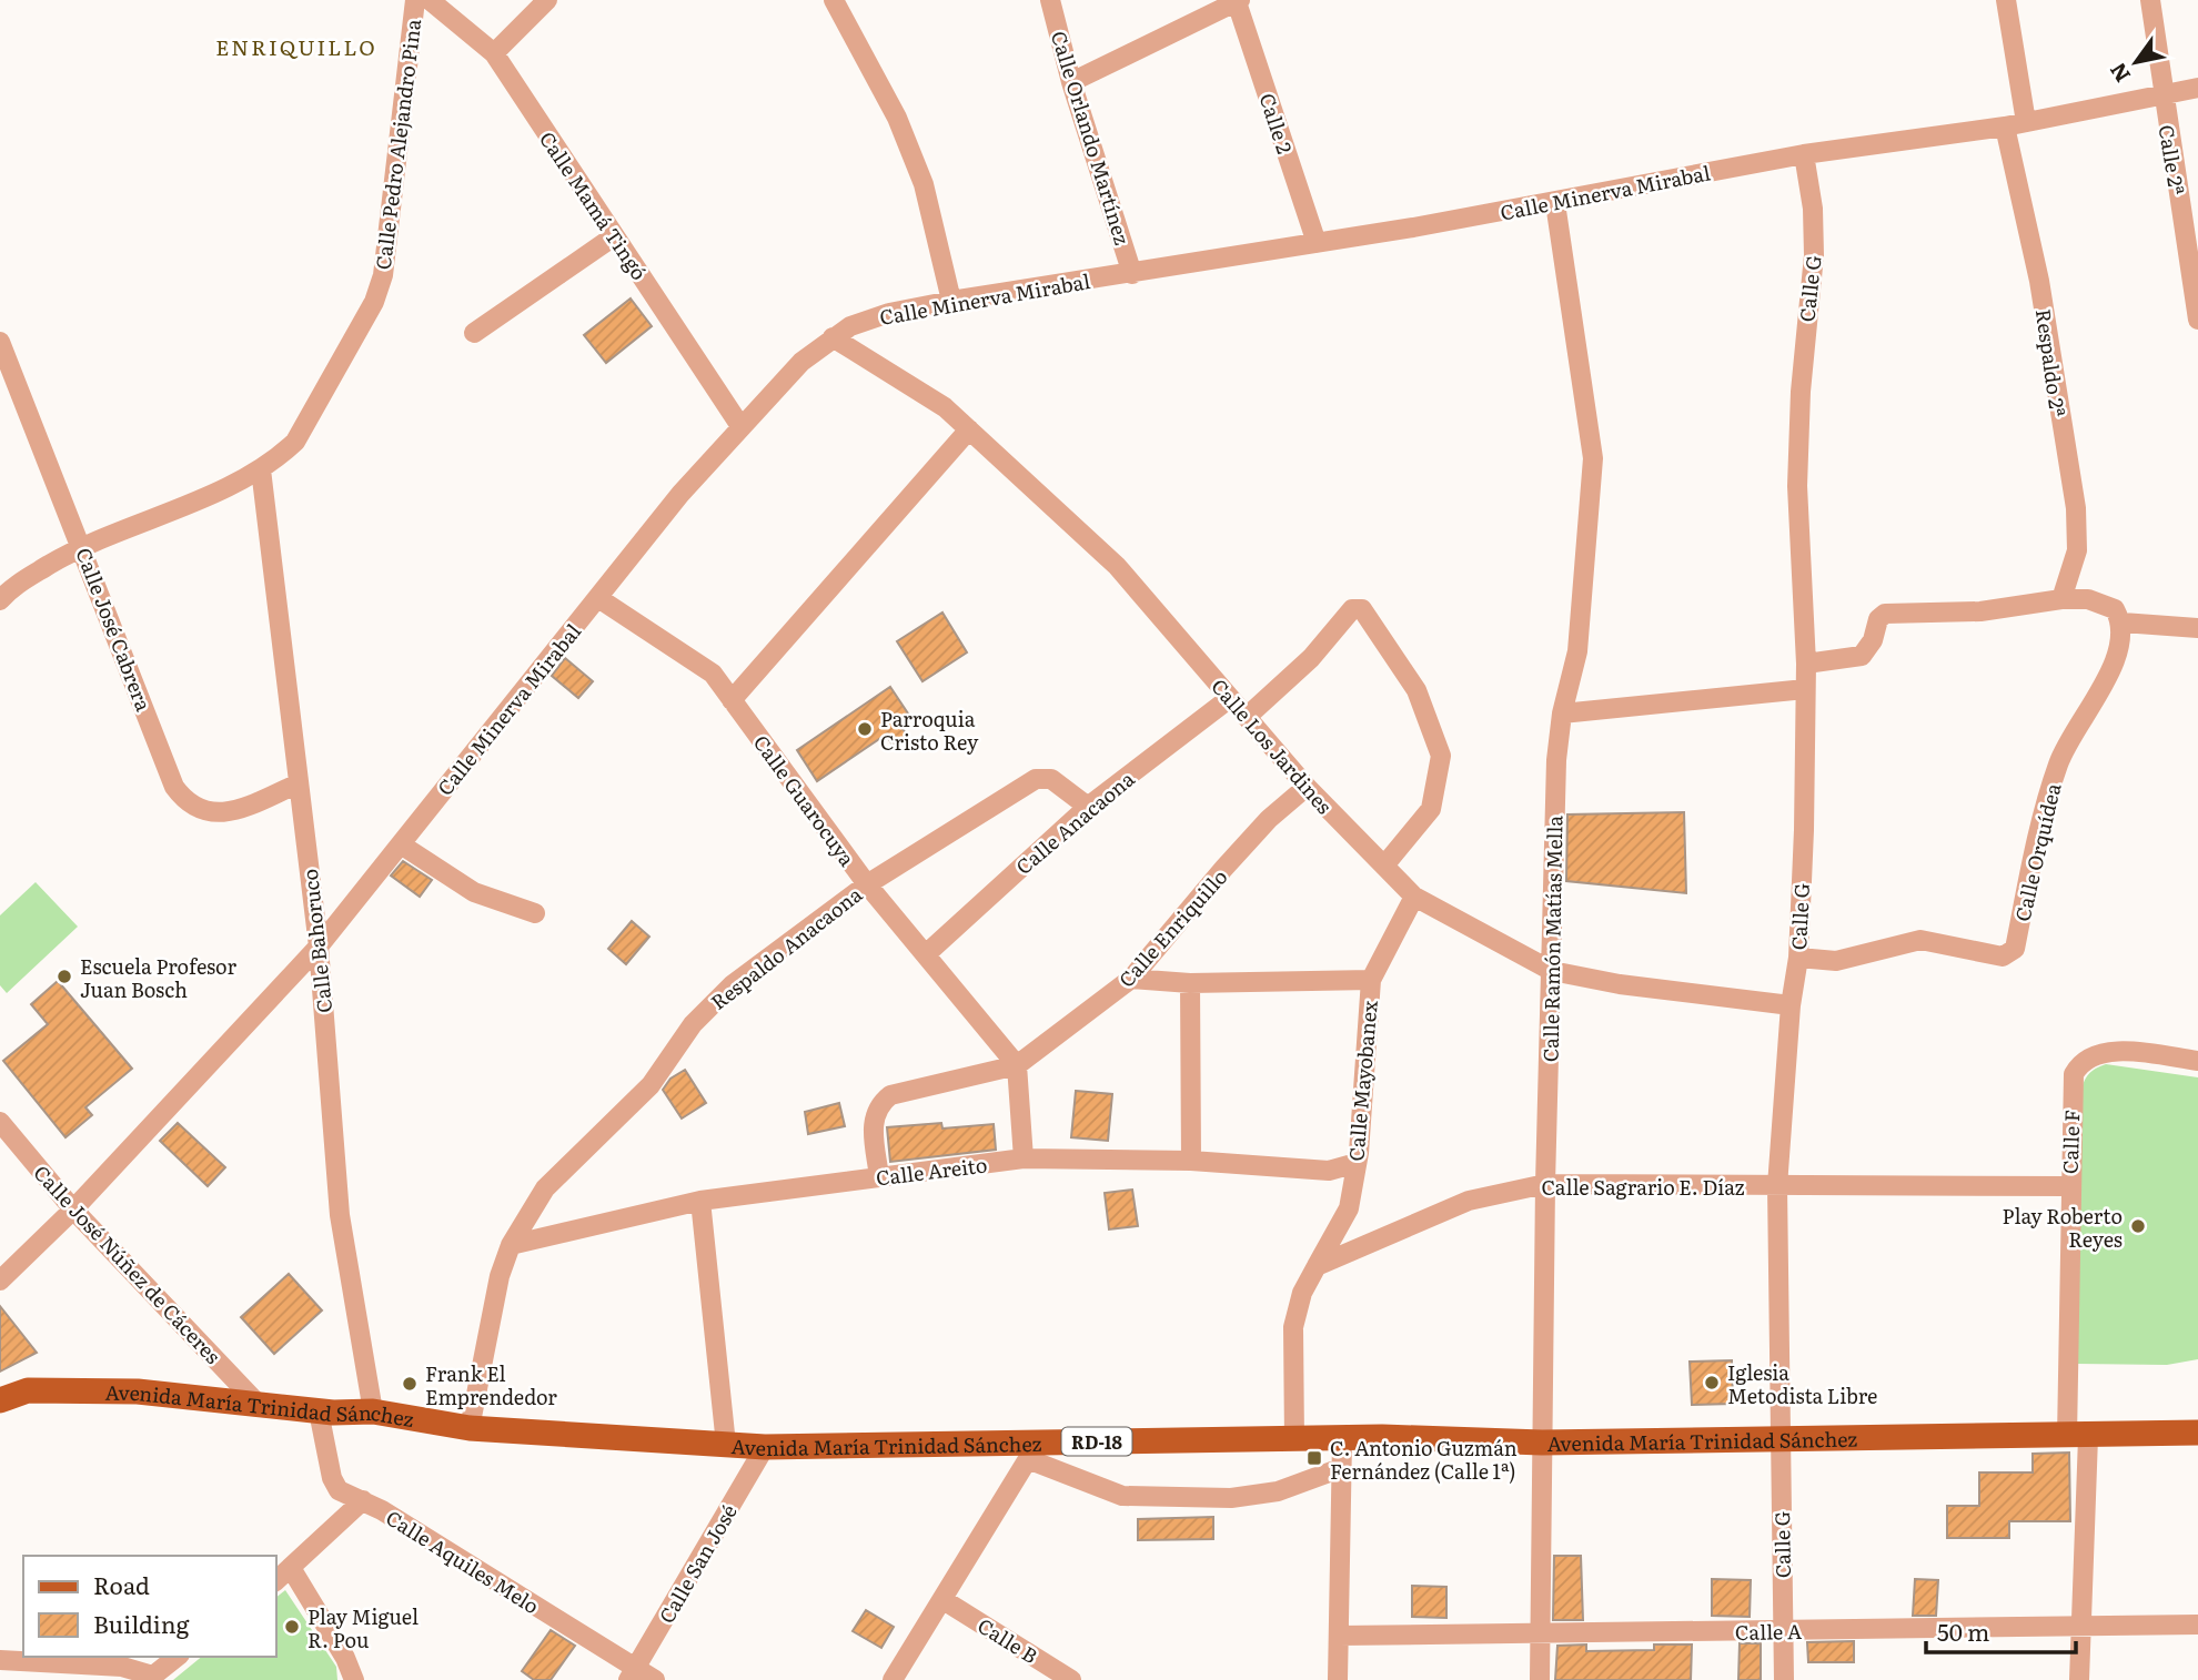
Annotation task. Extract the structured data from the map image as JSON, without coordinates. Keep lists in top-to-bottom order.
{
  "streets": {
    "main road": ["Avenida María Trinidad Sánchez", "RD-18"],
    "street": [
      "Calle 2",
      "Calle Orlando Martínez",
      "Calle Pedro Alejandro Pina",
      "Calle 2ª",
      "Calle Minerva Mirabal",
      "Calle Mamá Tingó",
      "Calle G",
      "Respaldo 2ª",
      "Calle José Cabrera",
      "Calle Los Jardines",
      "Calle Guarocuya",
      "Calle Anacaona",
      "Calle Orquídea",
      "Calle Enriquillo",
      "Calle Ramón Matías Mella",
      "Calle Bahoruco",
      "Respaldo Anacaona",
      "Calle Mayobanex",
      "Calle F",
      "Calle Areito",
      "Calle Sagrario E. Díaz",
      "Calle José Núñez de Cáceres",
      "Calle Aquiles Melo",
      "Calle San José",
      "Calle A",
      "Calle B"
    ]
  },
  "crossings": [
    ["Calle 2", "Calle Minerva Mirabal"],
    ["Calle Orlando Martínez", "Calle Minerva Mirabal"],
    ["Calle Pedro Alejandro Pina", "Calle José Cabrera"],
    ["Calle Pedro Alejandro Pina", "Calle Bahoruco"],
    ["Calle 2ª", "Calle Minerva Mirabal"],
    ["Calle Minerva Mirabal", "Calle Mamá Tingó"],
    ["Calle Minerva Mirabal", "Calle G"],
    ["Calle Minerva Mirabal", "Respaldo 2ª"],
    ["Calle Minerva Mirabal", "Calle Los Jardines"],
    ["Calle Minerva Mirabal", "Calle Guarocuya"],
    ["Calle Minerva Mirabal", "Calle Ramón Matías Mella"],
    ["Calle Minerva Mirabal", "Calle Bahoruco"],
    ["Calle Minerva Mirabal", "Calle José Núñez de Cáceres"],
    ["Calle G", "Calle Los Jardines"],
    ["Calle G", "Calle Orquídea"],
    ["Calle G", "Calle Sagrario E. Díaz"],
    ["Calle G", "Avenida María Trinidad Sánchez"],
    ["Calle G", "Calle A"],
    ["Calle José Cabrera", "Calle Bahoruco"],
    ["Calle Los Jardines", "Calle Anacaona"],
    ["Calle Los Jardines", "Calle Enriquillo"],
    ["Calle Los Jardines", "Calle Ramón Matías Mella"],
    ["Calle Los Jardines", "Calle Mayobanex"],
    ["Calle Guarocuya", "Calle Anacaona"],
    ["Calle Guarocuya", "Calle Enriquillo"],
    ["Calle Guarocuya", "Respaldo Anacaona"],
    ["Calle Anacaona", "Respaldo Anacaona"],
    ["Calle Enriquillo", "Calle Areito"],
    ["Calle Ramón Matías Mella", "Calle Sagrario E. Díaz"],
    ["Calle Ramón Matías Mella", "Avenida María Trinidad Sánchez"],
    ["Calle Ramón Matías Mella", "Calle A"],
    ["Calle Bahoruco", "Avenida María Trinidad Sánchez"],
    ["Respaldo Anacaona", "Calle Areito"],
    ["Respaldo Anacaona", "Avenida María Trinidad Sánchez"],
    ["Calle Mayobanex", "Calle Areito"],
    ["Calle Mayobanex", "Calle Sagrario E. Díaz"],
    ["Calle F", "Calle Sagrario E. Díaz"],
    ["Calle F", "Avenida María Trinidad Sánchez"],
    ["Calle F", "Calle A"],
    ["Calle José Núñez de Cáceres", "Avenida María Trinidad Sánchez"],
    ["Avenida María Trinidad Sánchez", "Calle Aquiles Melo"],
    ["Avenida María Trinidad Sánchez", "Calle San José"],
    ["Calle Aquiles Melo", "Calle San José"]
  ],
  "districts": ["ENRIQUILLO"],
  "places": {
    "other": [
      "Parroquia Cristo Rey",
      "Escuela Profesor Juan Bosch",
      "Play Roberto Reyes",
      "Iglesia Metodista Libre",
      "Frank El Emprendedor",
      "Play Miguel R. Pou"
    ],
    "transit": ["C. Antonio Guzmán Fernández (Calle 1ª)"]
  },
  "legend": ["Road", "Building"],
  "scale_bar": "50 m",
  "north": "bottom left"
}
